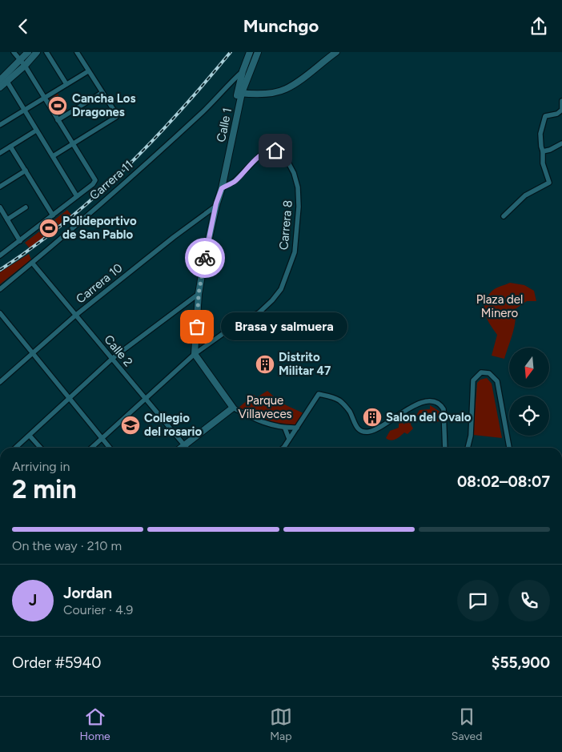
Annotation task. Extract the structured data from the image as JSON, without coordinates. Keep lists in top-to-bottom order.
{
  "streets": {
    "street": [
      "Calle 1",
      "Carrera 11",
      "Carrera 8",
      "Carrera 10",
      "Calle 2"
    ]
  },
  "crossings": [
    ["Calle 1", "Carrera 11"],
    ["Calle 1", "Carrera 8"],
    ["Calle 1", "Carrera 10"],
    ["Carrera 11", "Calle 2"],
    ["Carrera 8", "Calle 2"],
    ["Carrera 10", "Calle 2"]
  ],
  "parks": ["Plaza del Minero", "Parque Villaveces"],
  "places": {
    "sports": ["Cancha Los Dragones", "Polideportivo de San Pablo"],
    "other": ["Brasa y salmuera"],
    "building": ["Distrito Militar 47", "Salon del Ovalo"],
    "school or university": ["Collegio del rosario"]
  },
  "north": "bottom",
  "page": {
    "header": "Munchgo",
    "bubble": "Brasa y salmuera",
    "heading": ["2 min", "Arriving in", "08:02–08:07"],
    "panel": [
      "Jordan",
      "Courier · 4.9",
      "Order #5940",
      "$55,900"
    ],
    "bar": "On the way · 210 m",
    "round": "J",
    "tabs": ["Home", "Map", "Saved"]
  }
}
